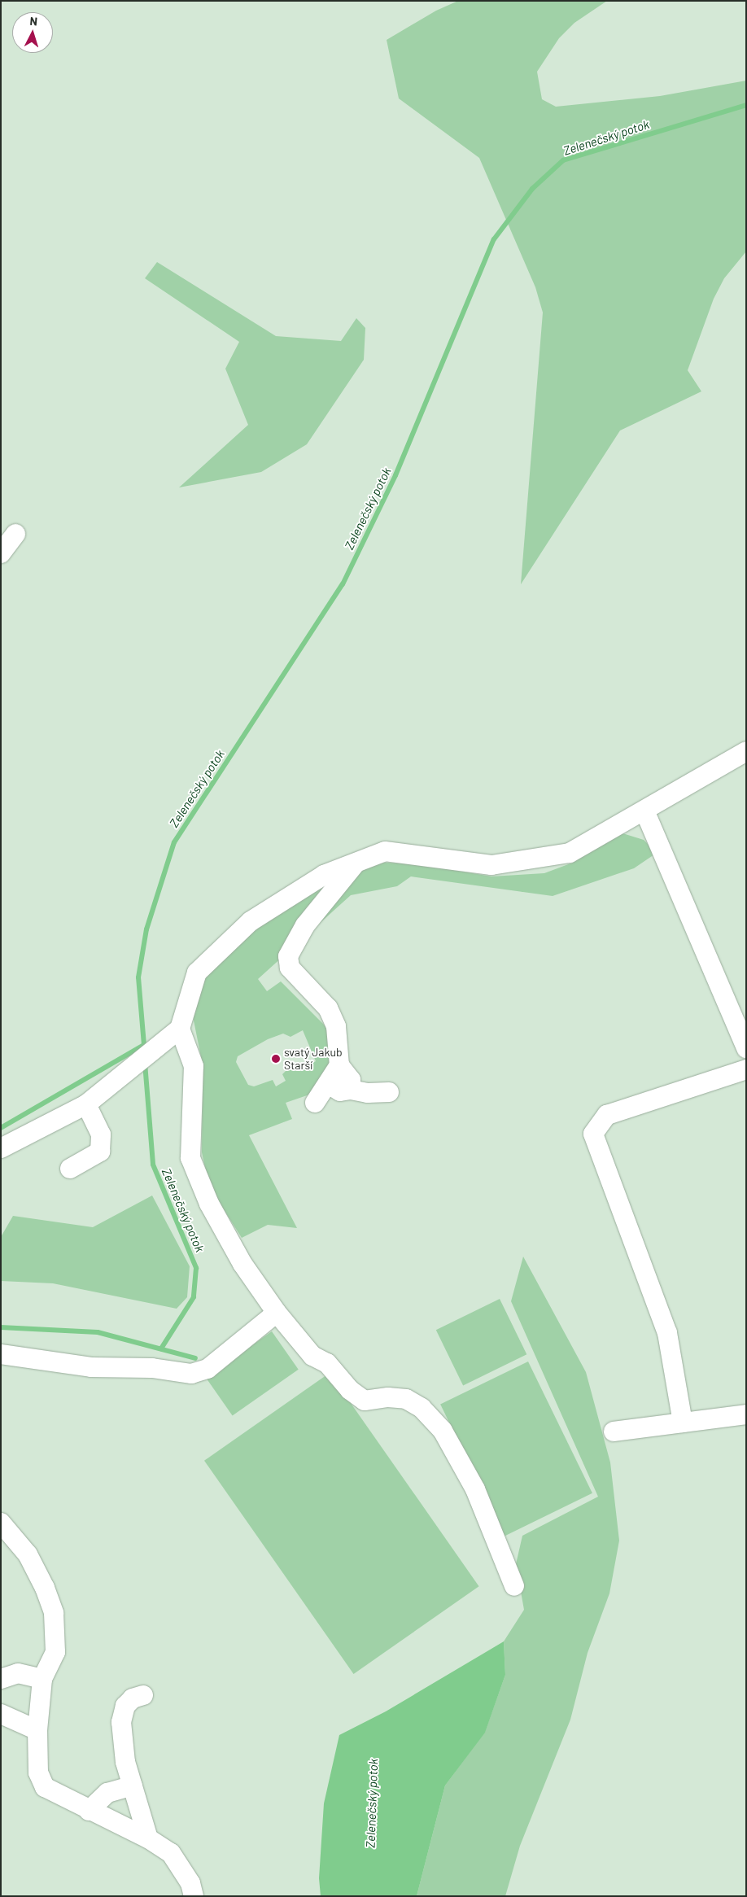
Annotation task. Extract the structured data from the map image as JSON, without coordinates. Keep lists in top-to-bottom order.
{
  "water": ["Zelenečský potok"],
  "places": ["svatý Jakub Starší"],
  "north": "top"
}
